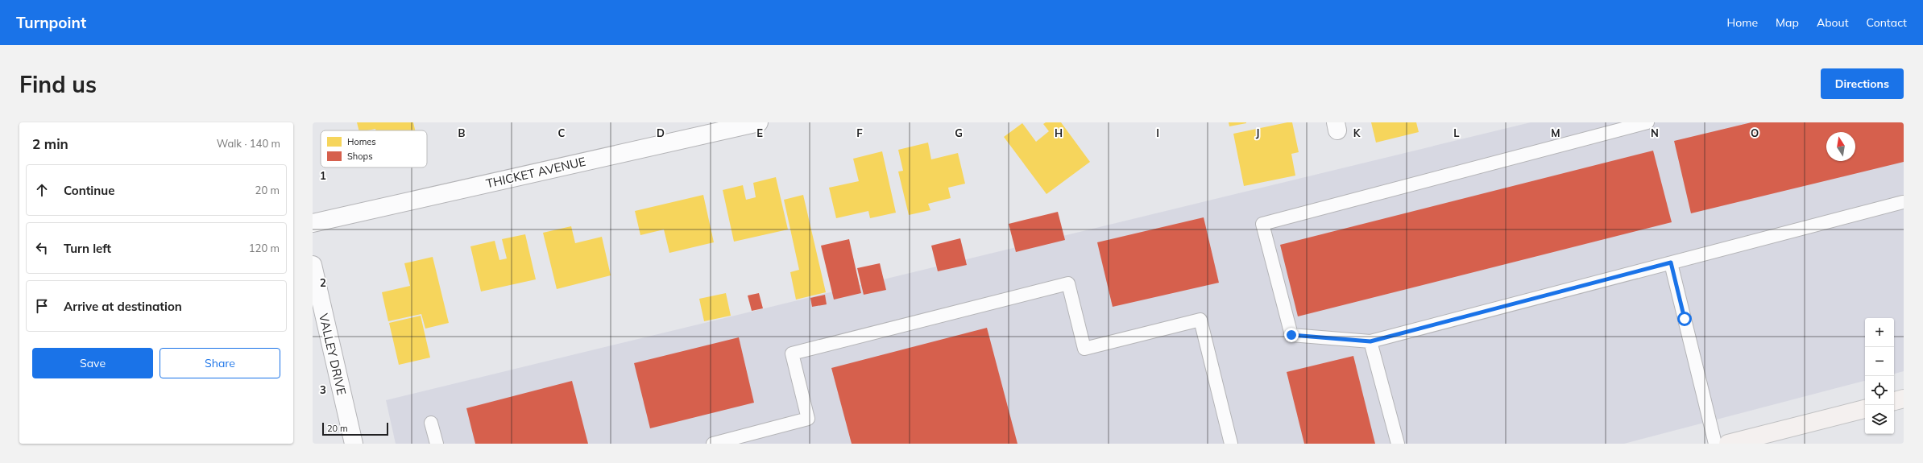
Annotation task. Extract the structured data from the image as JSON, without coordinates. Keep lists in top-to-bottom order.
{
  "streets": {
    "street": ["THICKET AVENUE", "VALLEY DRIVE"]
  },
  "legend": ["Homes", "Shops"],
  "scale_bar": "20 m",
  "north": "top",
  "page": {
    "header": "Turnpoint",
    "nav": [
      "Home",
      "Map",
      "About",
      "Contact"
    ],
    "buttons": [
      "Directions",
      ["Save", "Share"]
    ],
    "title": "Find us",
    "heading": ["2 min", "Walk · 140 m"],
    "list": [
      ["Continue", "20 m"],
      ["Turn left", "120 m"],
      "Arrive at destination"
    ],
    "map_buttons": ["+", "−"],
    "scale": "20 m"
  },
  "grid": {
    "columns": [
      "B",
      "C",
      "D",
      "E",
      "F",
      "G",
      "H",
      "I",
      "J",
      "K",
      "L",
      "M",
      "N",
      "O"
    ],
    "rows": ["1", "2", "3"]
  }
}
